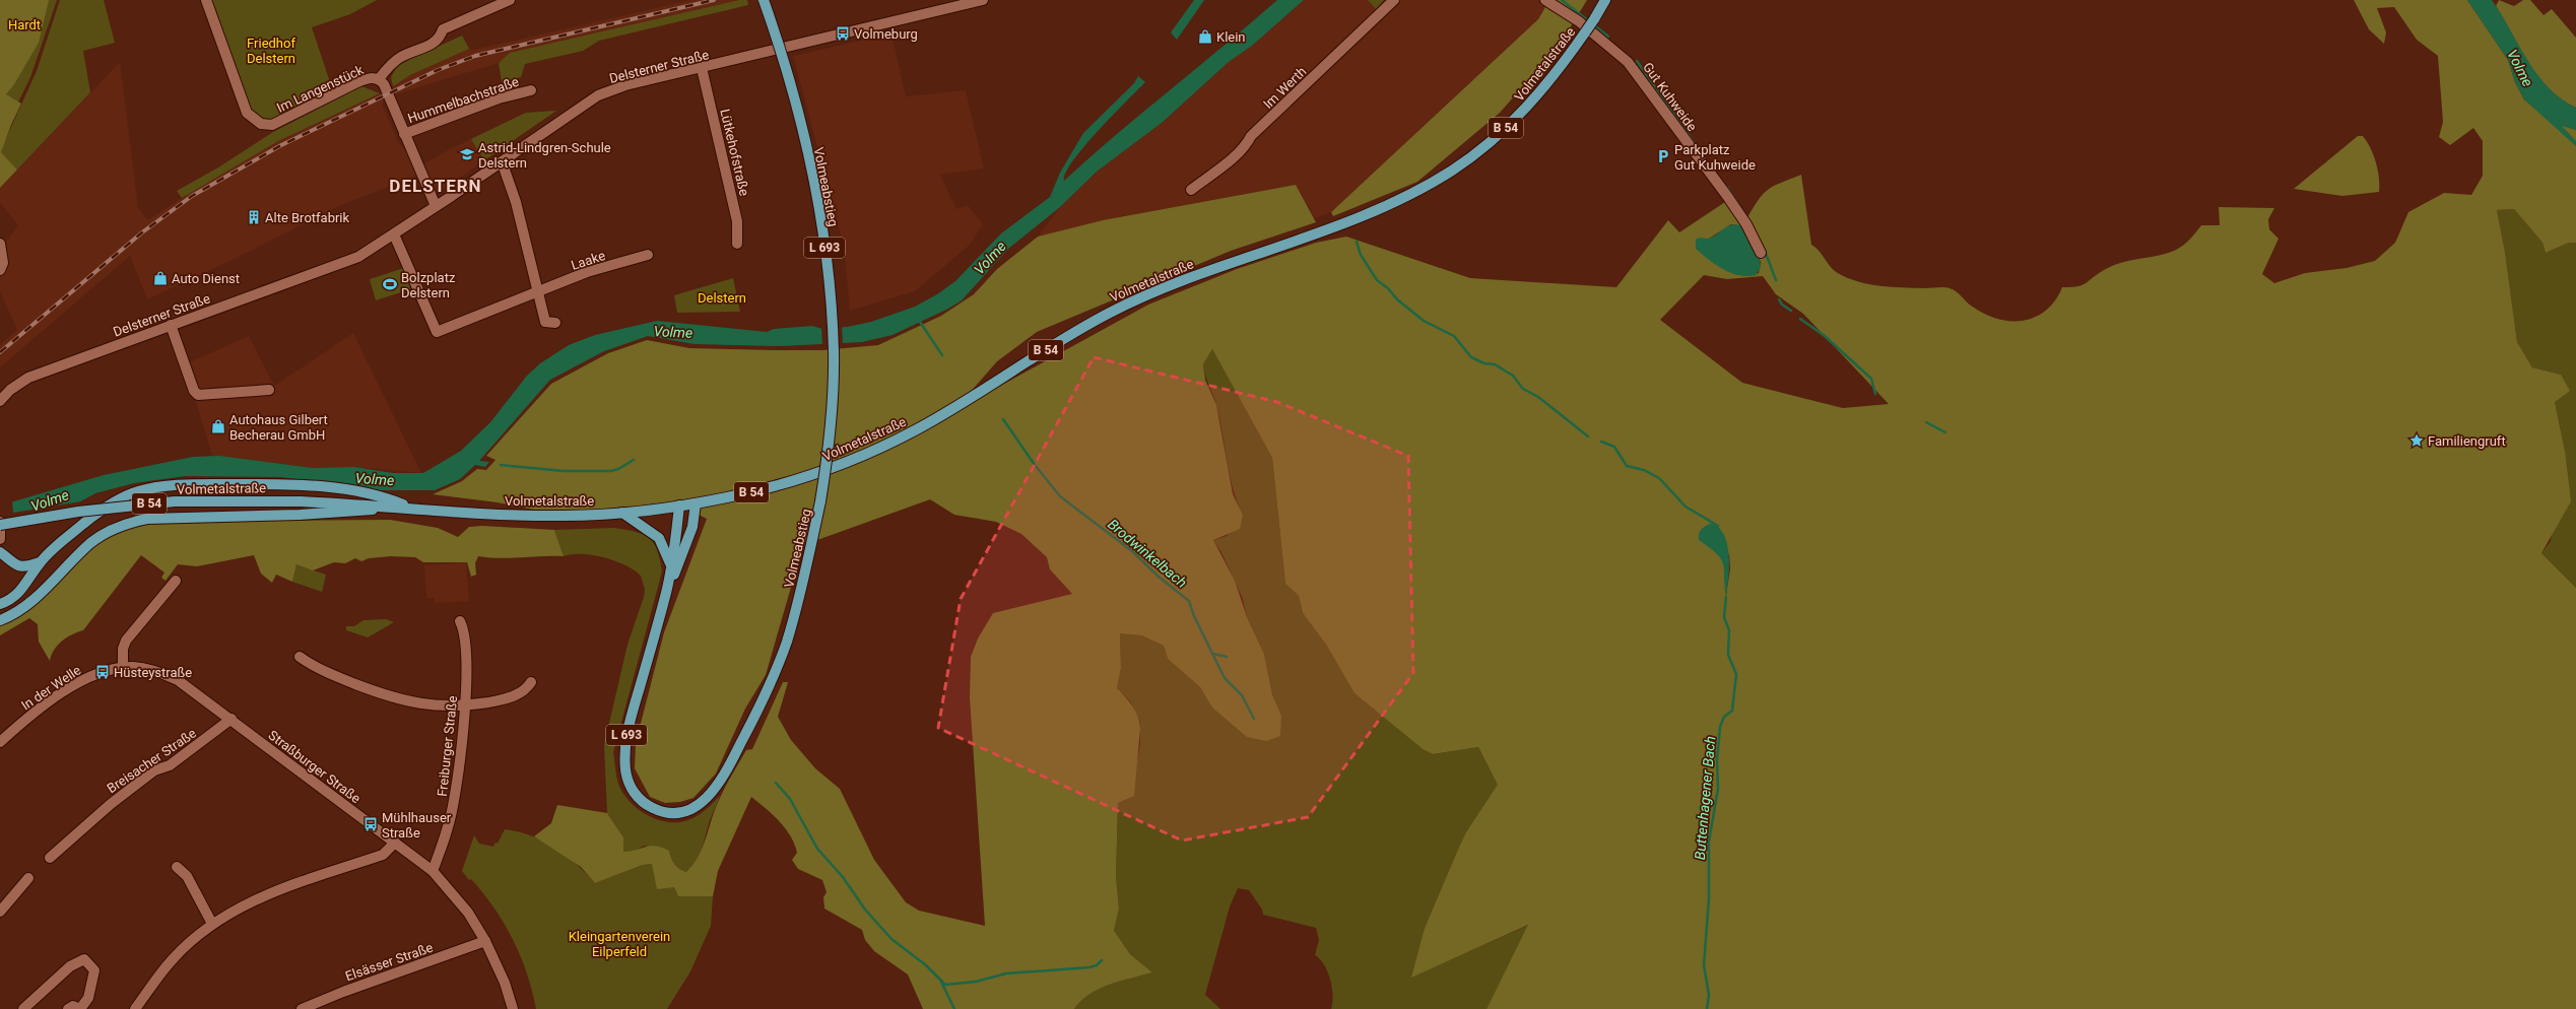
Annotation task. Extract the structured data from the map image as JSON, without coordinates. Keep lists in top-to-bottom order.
{
  "streets": {
    "main road": [
      "Volmetalstraße",
      "B 54",
      "Volmeabstieg",
      "L 693"
    ],
    "street": [
      "Delsterner Straße",
      "Im Werth",
      "Im Langenstück",
      "Gut Kuhweide",
      "Hummelbachstraße",
      "Lütkehofstraße",
      "Laake",
      "In der Welle",
      "Freiburger Straße",
      "Breisacher Straße",
      "Straßburger Straße",
      "Elsässer Straße"
    ]
  },
  "crossings": [
    ["Volmetalstraße", "Volmeabstieg"],
    ["Delsterner Straße", "Hummelbachstraße"],
    ["Delsterner Straße", "Lütkehofstraße"],
    ["Delsterner Straße", "Laake"],
    ["Im Langenstück", "Hummelbachstraße"],
    ["In der Welle", "Straßburger Straße"],
    ["Freiburger Straße", "Straßburger Straße"],
    ["Breisacher Straße", "Straßburger Straße"],
    ["Straßburger Straße", "Elsässer Straße"]
  ],
  "districts": ["DELSTERN"],
  "water": ["Volme", "Brodwinkelbach", "Buttenhagener Bach"],
  "parks": [
    "Hardt",
    "Friedhof Delstern",
    "Delstern",
    "Kleingartenverein Eilperfeld"
  ],
  "places": {
    "bus stop": ["Volmeburg", "Hüsteystraße", "Mühlhauser Straße"],
    "shop": ["Klein", "Auto Dienst", "Autohaus Gilbert Becherau GmbH"],
    "school or university": ["Astrid-Lindgren-Schule Delstern"],
    "parking": ["Parkplatz Gut Kuhweide"],
    "building": ["Alte Brotfabrik"],
    "sports": ["Bolzplatz Delstern"],
    "place": ["Familiengruft"]
  }
}
